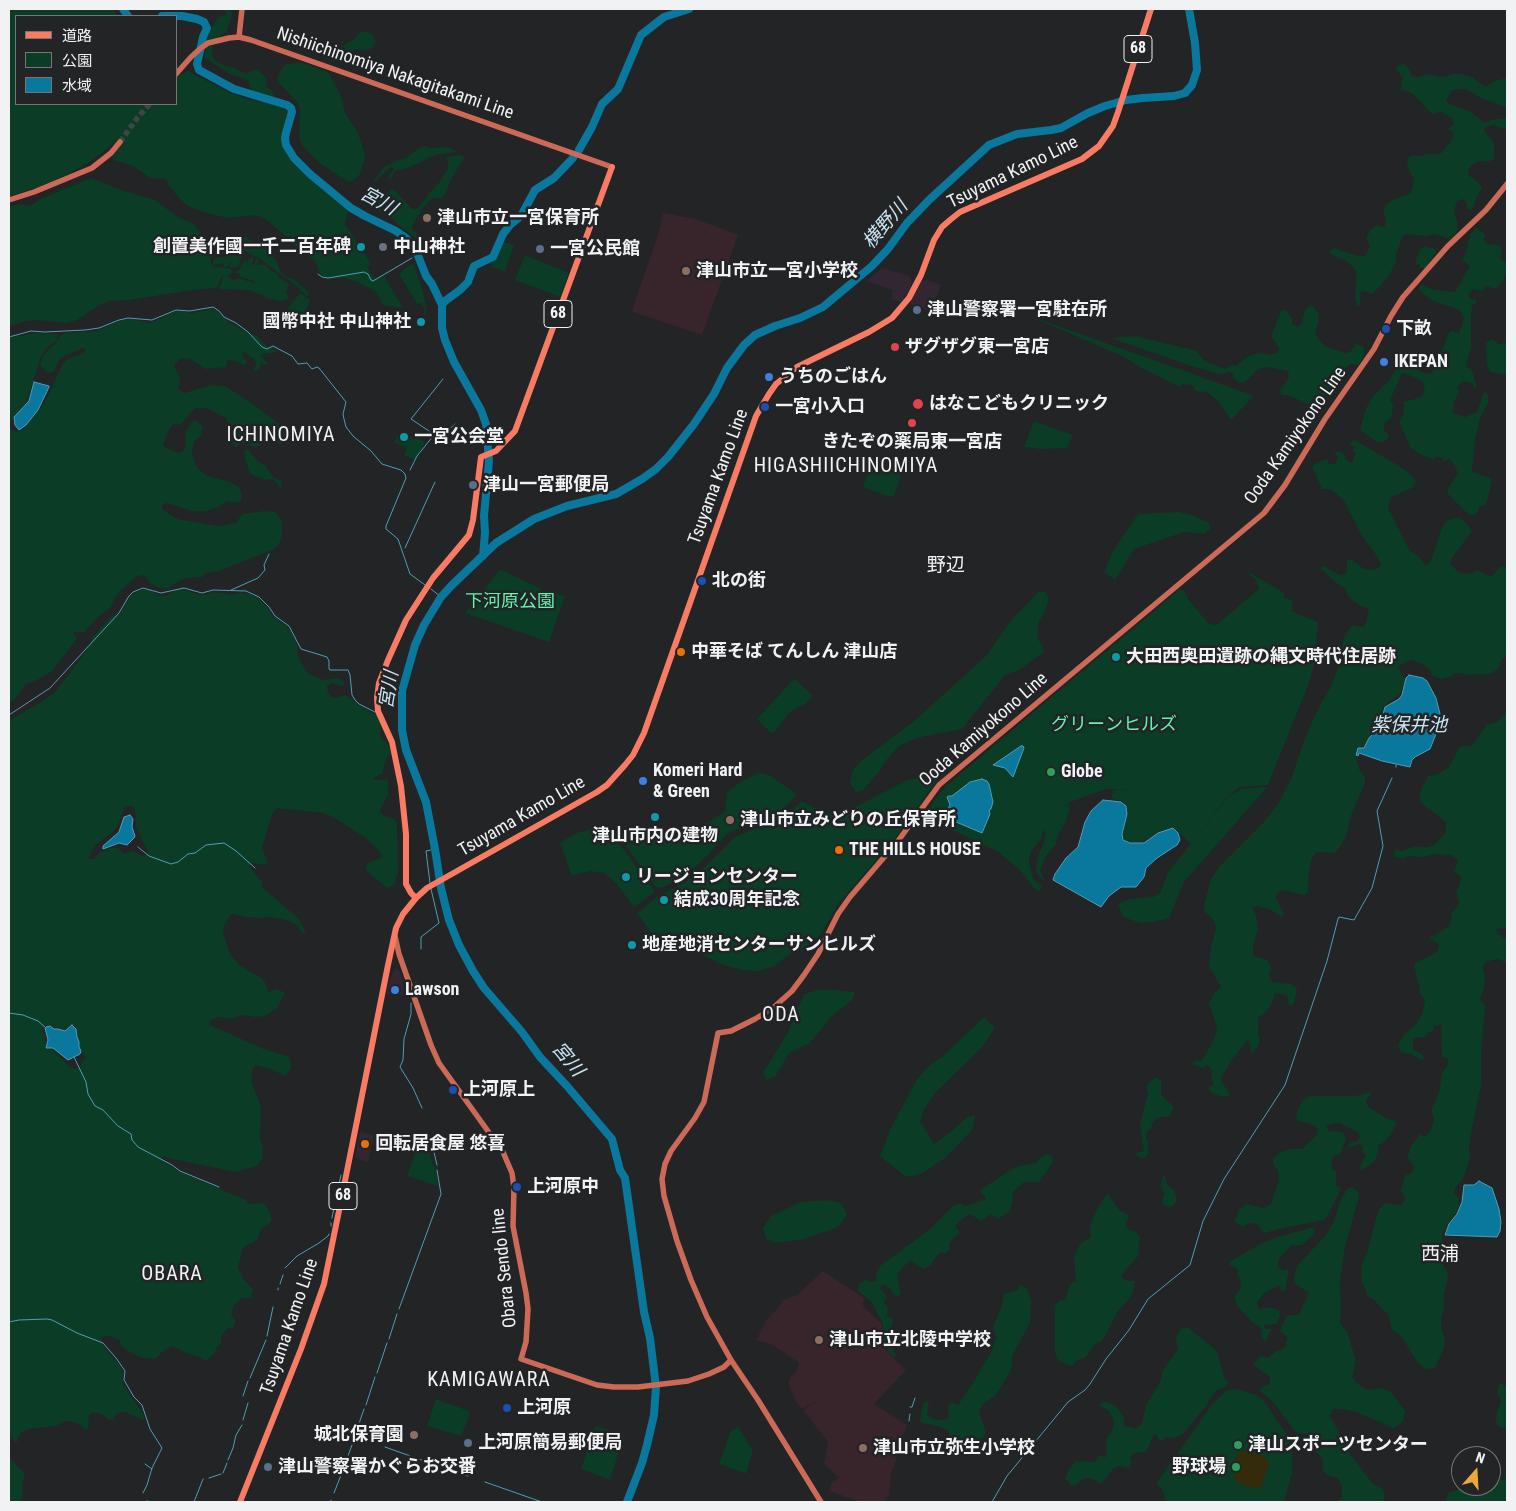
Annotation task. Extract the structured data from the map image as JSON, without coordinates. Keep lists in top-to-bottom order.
{
  "streets": {
    "main road": [
      "68",
      "Nishiichinomiya Nakagitakami Line",
      "Tsuyama Kamo Line",
      "Ooda Kamiyokono Line",
      "Obara Sendo line"
    ]
  },
  "crossings": [
    ["68", "Nishiichinomiya Nakagitakami Line"],
    ["68", "Tsuyama Kamo Line"],
    ["Tsuyama Kamo Line", "Obara Sendo line"],
    ["Ooda Kamiyokono Line", "Obara Sendo line"]
  ],
  "districts": [
    "ICHINOMIYA",
    "HIGASHIICHINOMIYA",
    "野辺",
    "ODA",
    "西浦",
    "OBARA",
    "KAMIGAWARA"
  ],
  "water": ["宮川", "横野川", "紫保井池"],
  "parks": ["下河原公園", "グリーンヒルズ"],
  "places": [
    "津山市立一宮保育所",
    "創置美作國一千二百年碑",
    "中山神社",
    "一宮公民館",
    "津山市立一宮小学校",
    "津山警察署一宮駐在所",
    "國幣中社 中山神社",
    "下畝",
    "ザグザグ東一宮店",
    "IKEPAN",
    "うちのごはん",
    "はなこどもクリニック",
    "一宮小入口",
    "きたぞの薬局東一宮店",
    "一宮公会堂",
    "津山一宮郵便局",
    "北の街",
    "中華そば てんしん 津山店",
    "大田西奥田遺跡の縄文時代住居跡",
    "Globe",
    "Komeri Hard & Green",
    "津山市内の建物",
    "津山市立みどりの丘保育所",
    "THE HILLS HOUSE",
    "リージョンセンター",
    "結成30周年記念",
    "地産地消センターサンヒルズ",
    "Lawson",
    "上河原上",
    "回転居食屋 悠喜",
    "上河原中",
    "津山市立北陵中学校",
    "上河原",
    "城北保育園",
    "上河原簡易郵便局",
    "津山スポーツセンター",
    "津山市立弥生小学校",
    "津山警察署かぐらお交番",
    "野球場"
  ],
  "legend": ["道路", "公園", "水域"],
  "north": "top"
}
